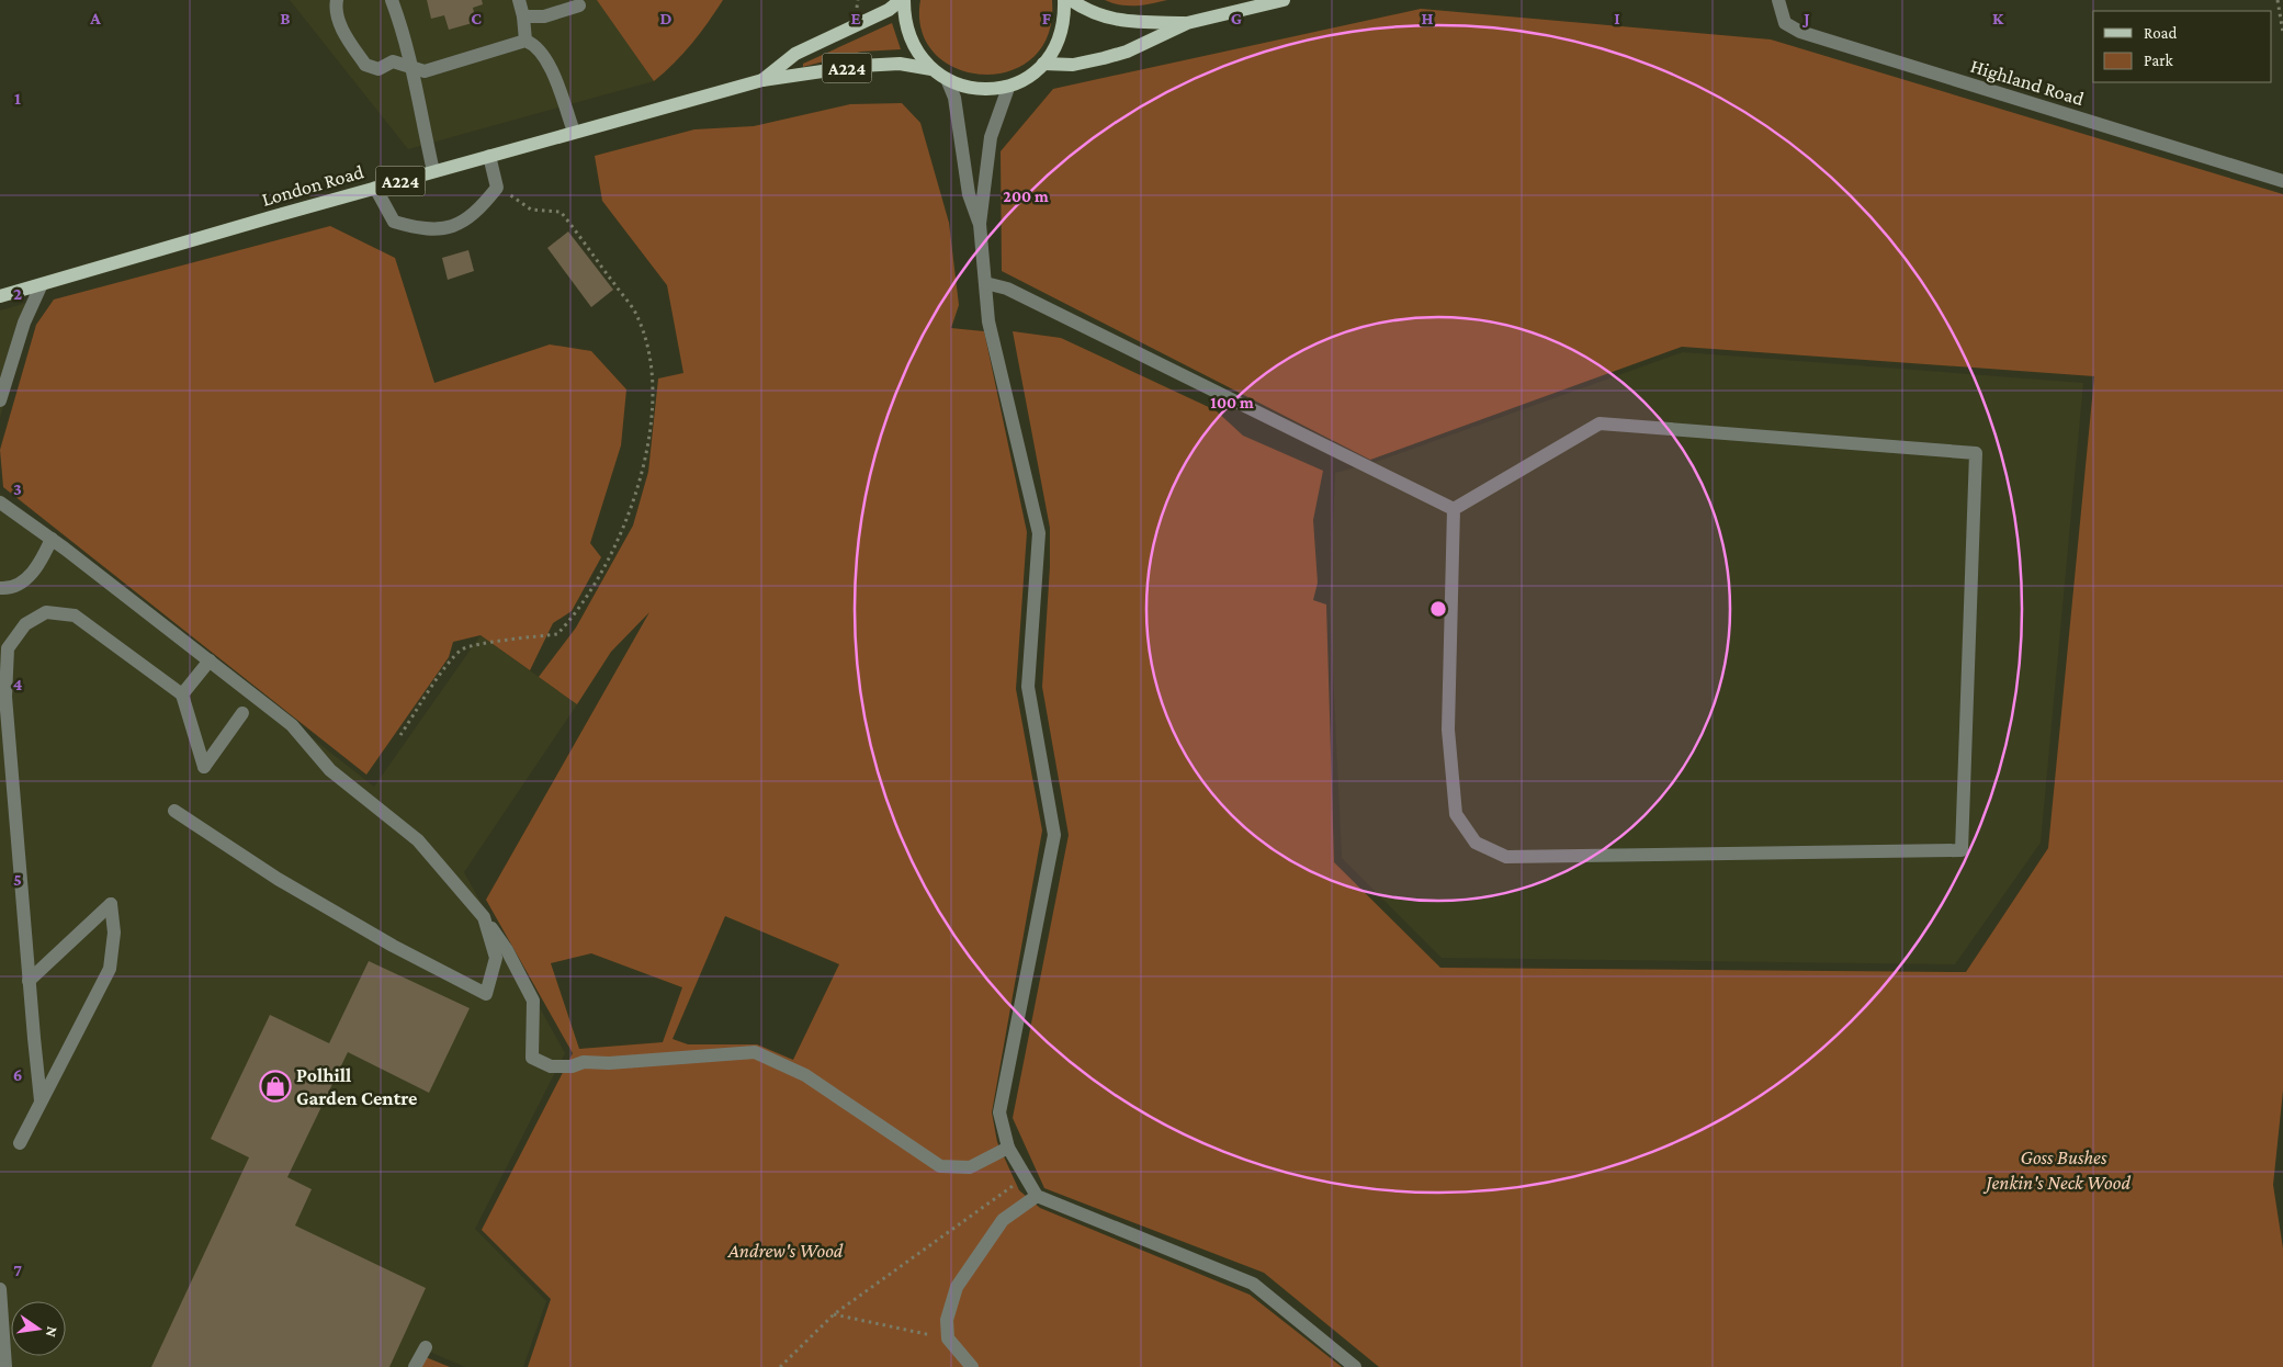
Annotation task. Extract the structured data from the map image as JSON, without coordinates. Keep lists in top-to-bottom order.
{
  "streets": {
    "main road": ["A224", "London Road"],
    "street": ["Highland Road"]
  },
  "parks": ["Goss Bushes", "Jenkin's Neck Wood", "Andrew's Wood"],
  "places": {
    "shop": ["Polhill Garden Centre"]
  },
  "legend": ["Road", "Park"],
  "north": "right",
  "grid": {
    "columns": [
      "A",
      "B",
      "C",
      "D",
      "E",
      "F",
      "G",
      "H",
      "I",
      "J",
      "K"
    ],
    "rows": [
      "1",
      "2",
      "3",
      "4",
      "5",
      "6",
      "7"
    ]
  },
  "rings": ["200 m", "100 m"]
}
